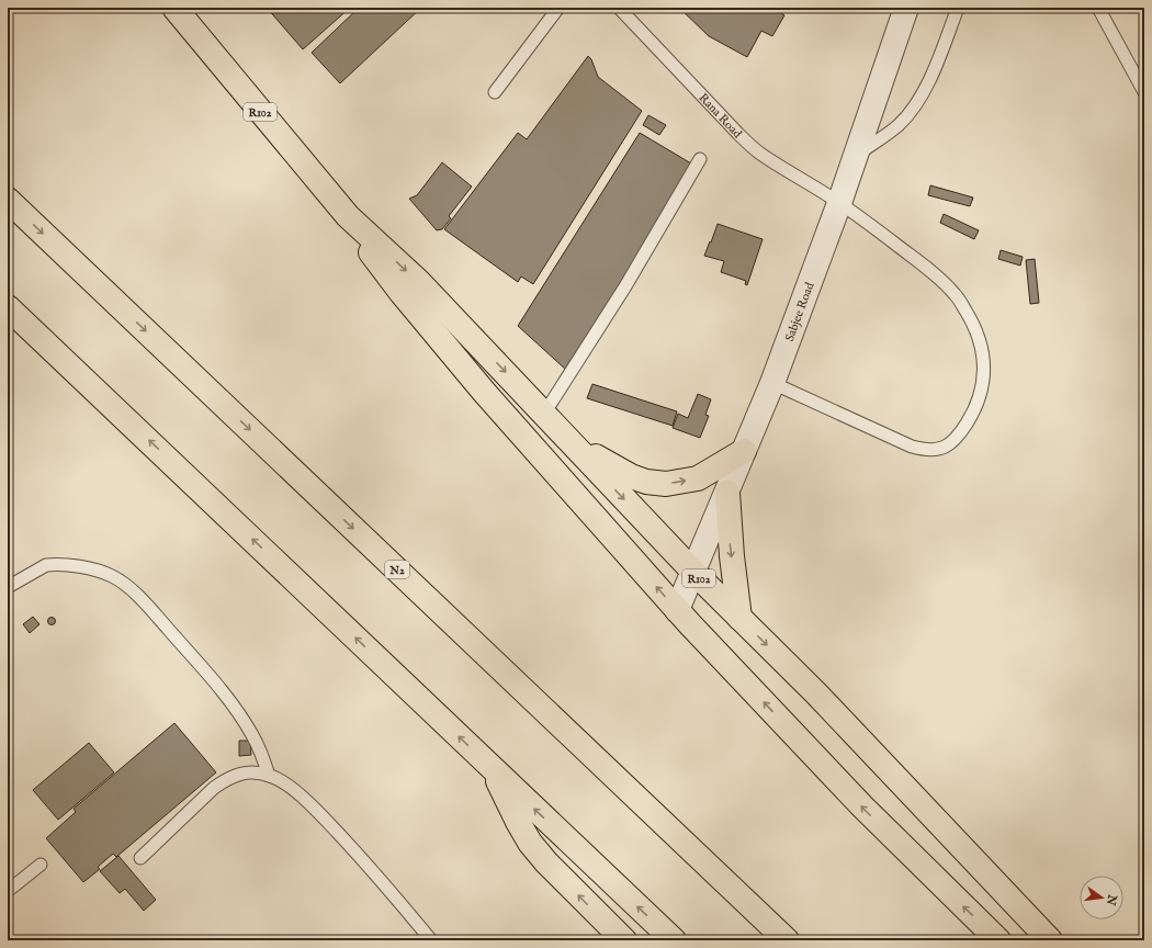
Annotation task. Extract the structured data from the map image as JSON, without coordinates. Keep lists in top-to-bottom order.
{
  "streets": {
    "main road": ["R102", "N2"],
    "street": ["Sabjee Road"],
    "lane": ["Rana Road"]
  },
  "crossings": [
    ["R102", "Sabjee Road"],
    ["Rana Road", "Sabjee Road"]
  ],
  "north": "right"
}
